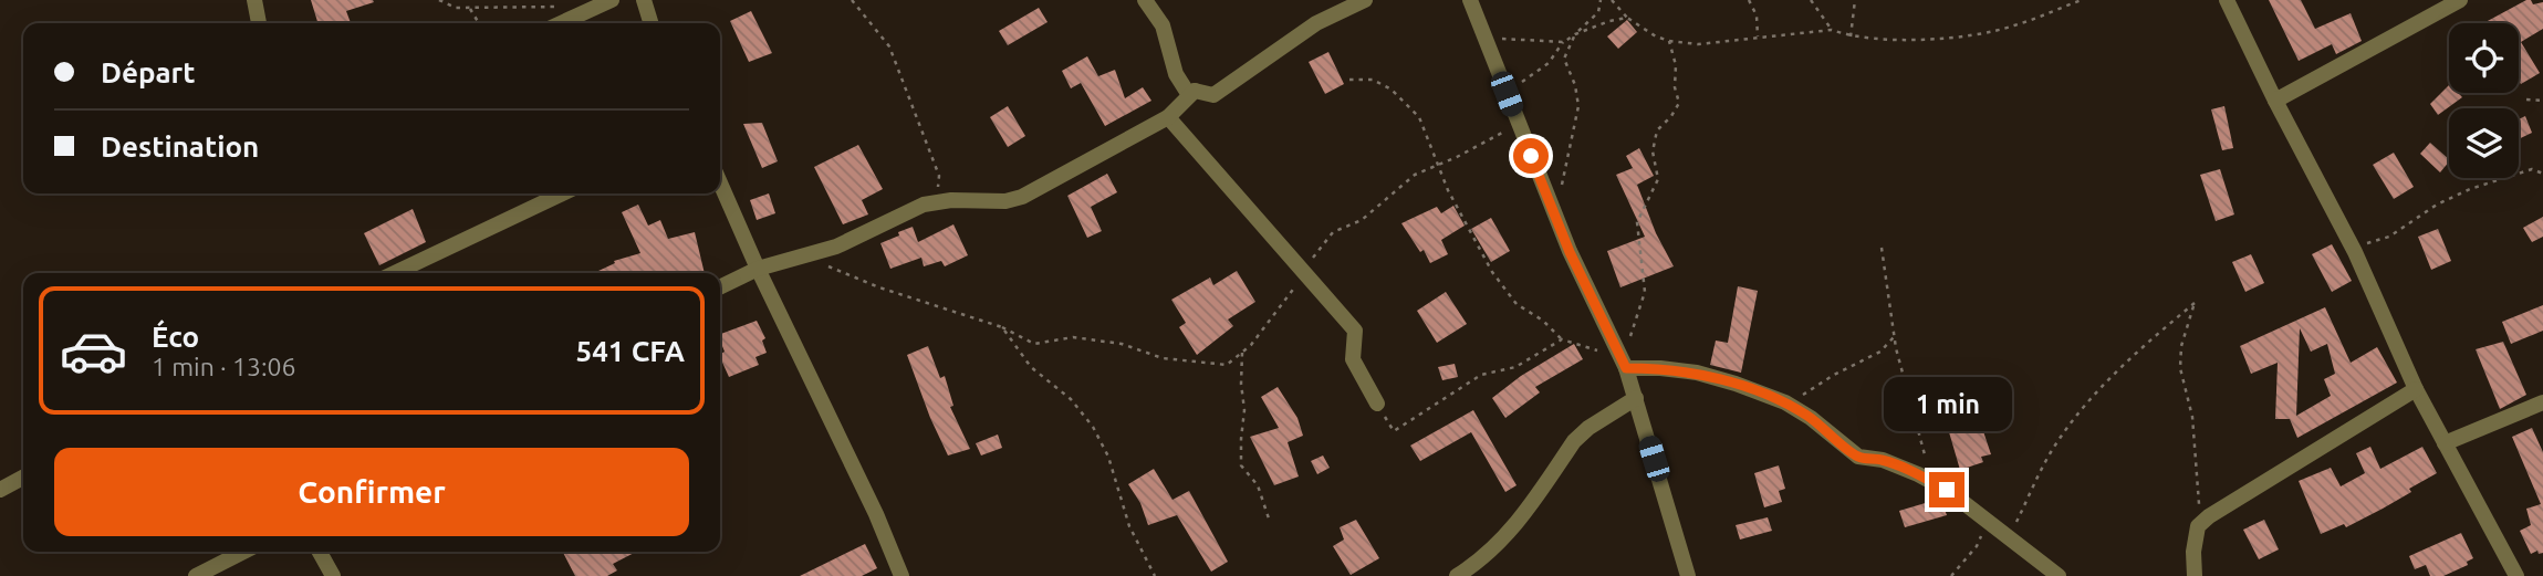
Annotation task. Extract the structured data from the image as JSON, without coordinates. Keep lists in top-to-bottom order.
{
  "page": {
    "banner": ["Départ", "Destination"],
    "list": [
      {
        "name": "Éco",
        "note": "1 min · 13:06",
        "value": "541 CFA"
      }
    ],
    "bubble": "1 min",
    "buttons": "Confirmer"
  }
}
